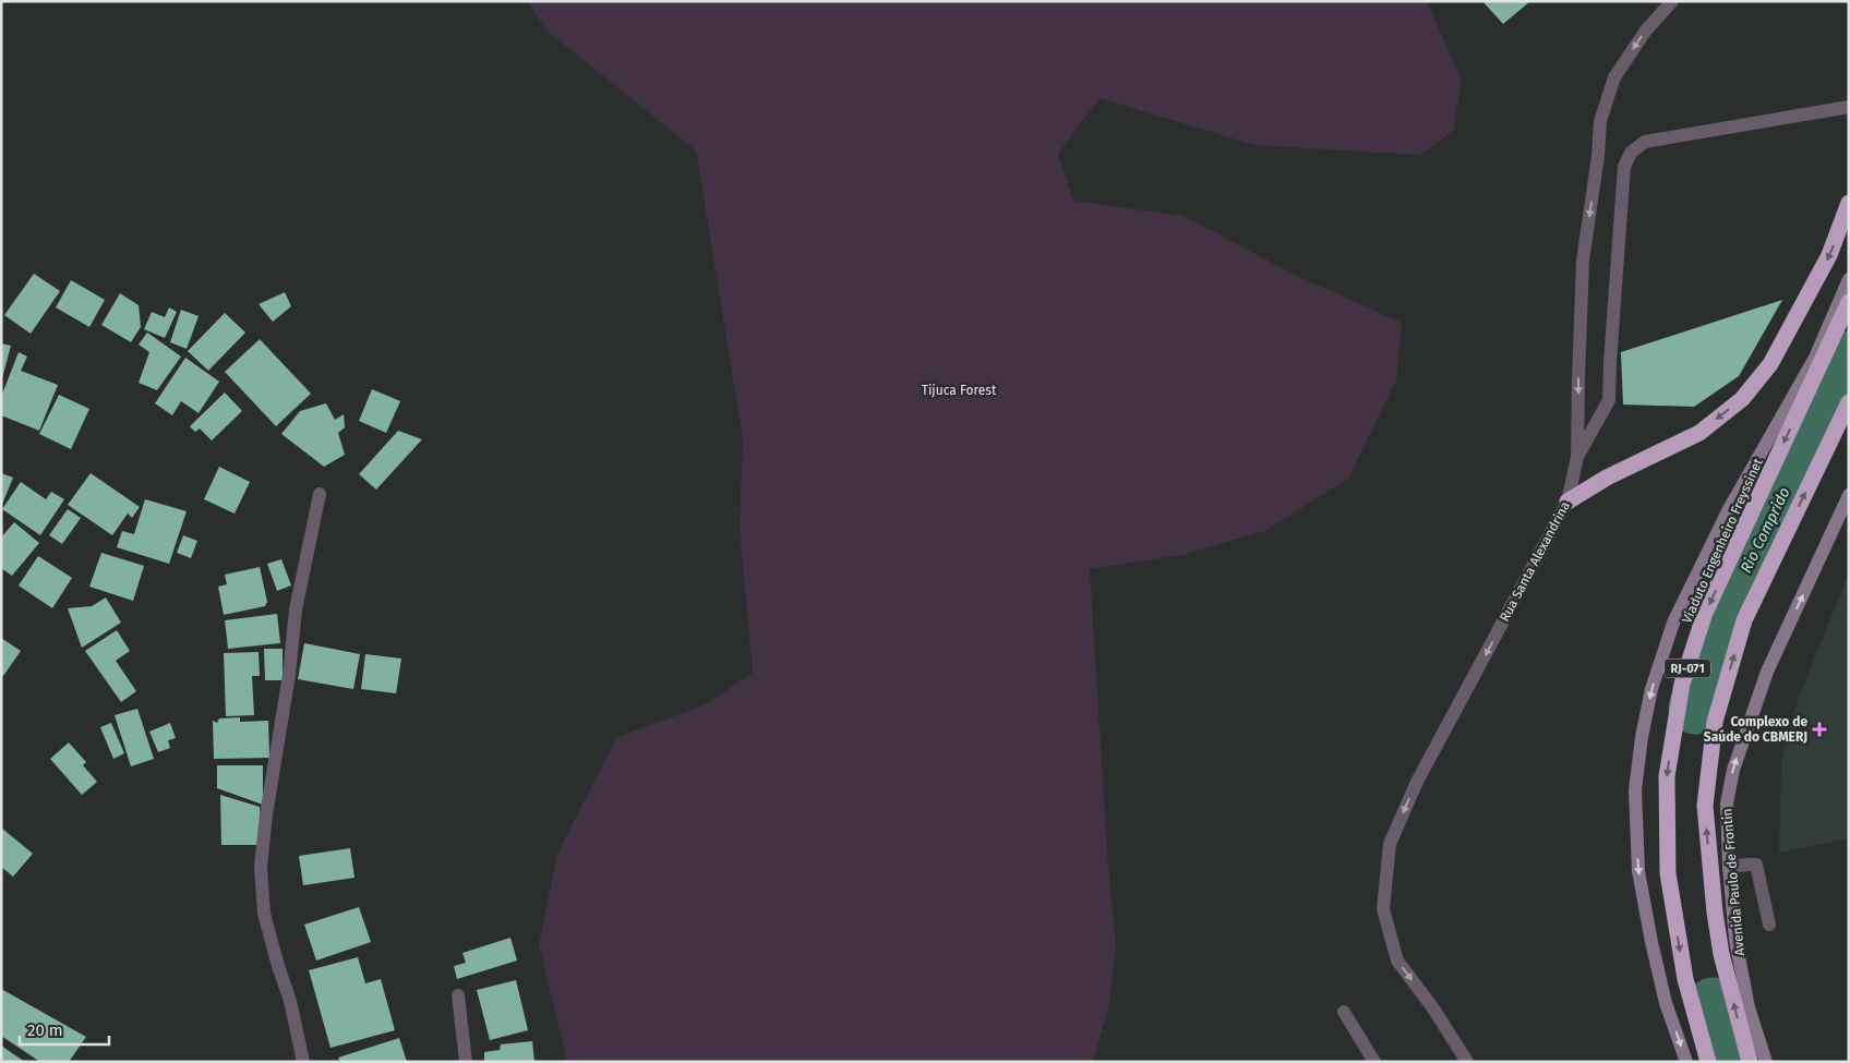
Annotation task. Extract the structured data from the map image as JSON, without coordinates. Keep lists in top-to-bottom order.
{
  "streets": {
    "highway": ["Viaduto Engenheiro Freyssinet", "RJ-071"],
    "main road": ["Avenida Paulo de Frontin"],
    "street": ["Rua Santa Alexandrina"]
  },
  "one_way": ["Rua Santa Alexandrina"],
  "water": ["Rio Comprido"],
  "parks": ["Tijuca Forest"],
  "places": {
    "health": ["Complexo de Saúde do CBMERJ"]
  },
  "scale_bar": "20 m"
}
